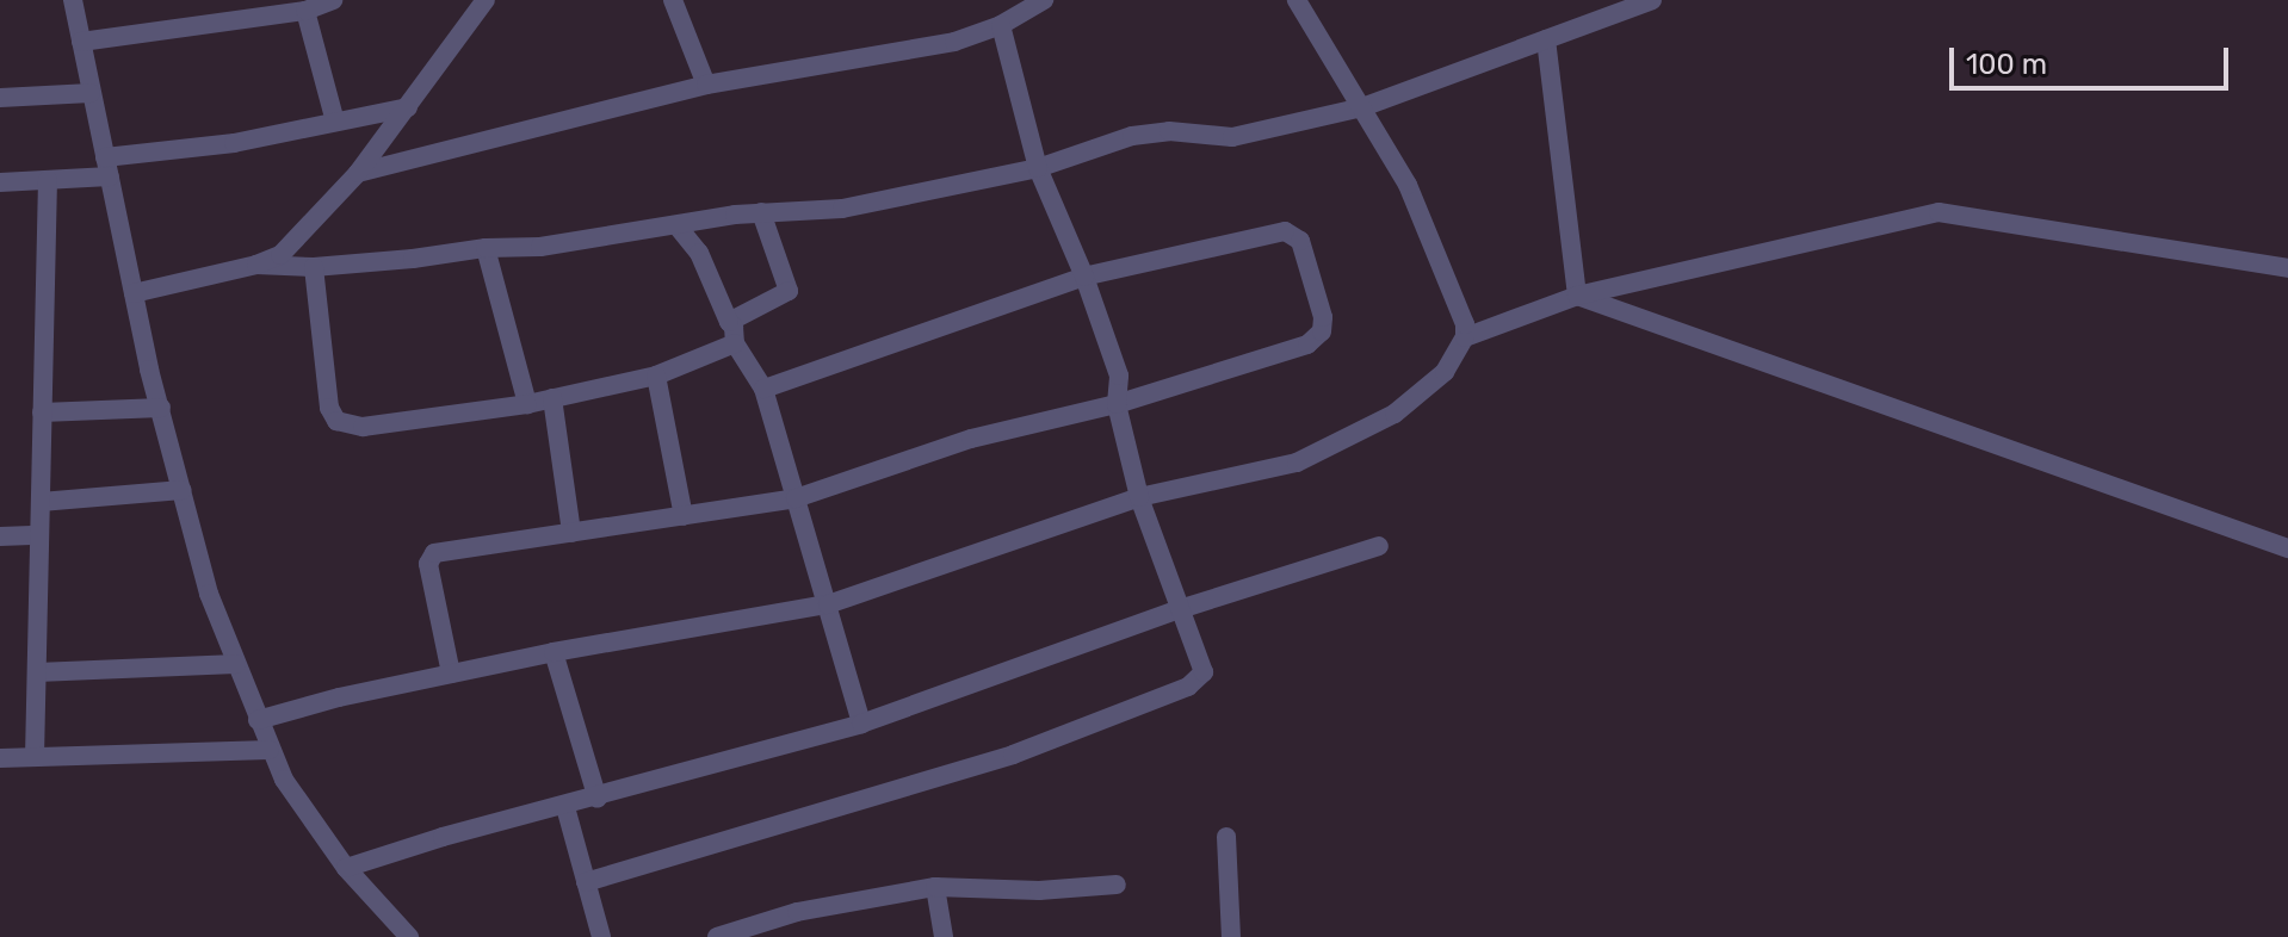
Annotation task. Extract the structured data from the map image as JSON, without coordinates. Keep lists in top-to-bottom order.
{
  "scale_bar": "100 m"
}
